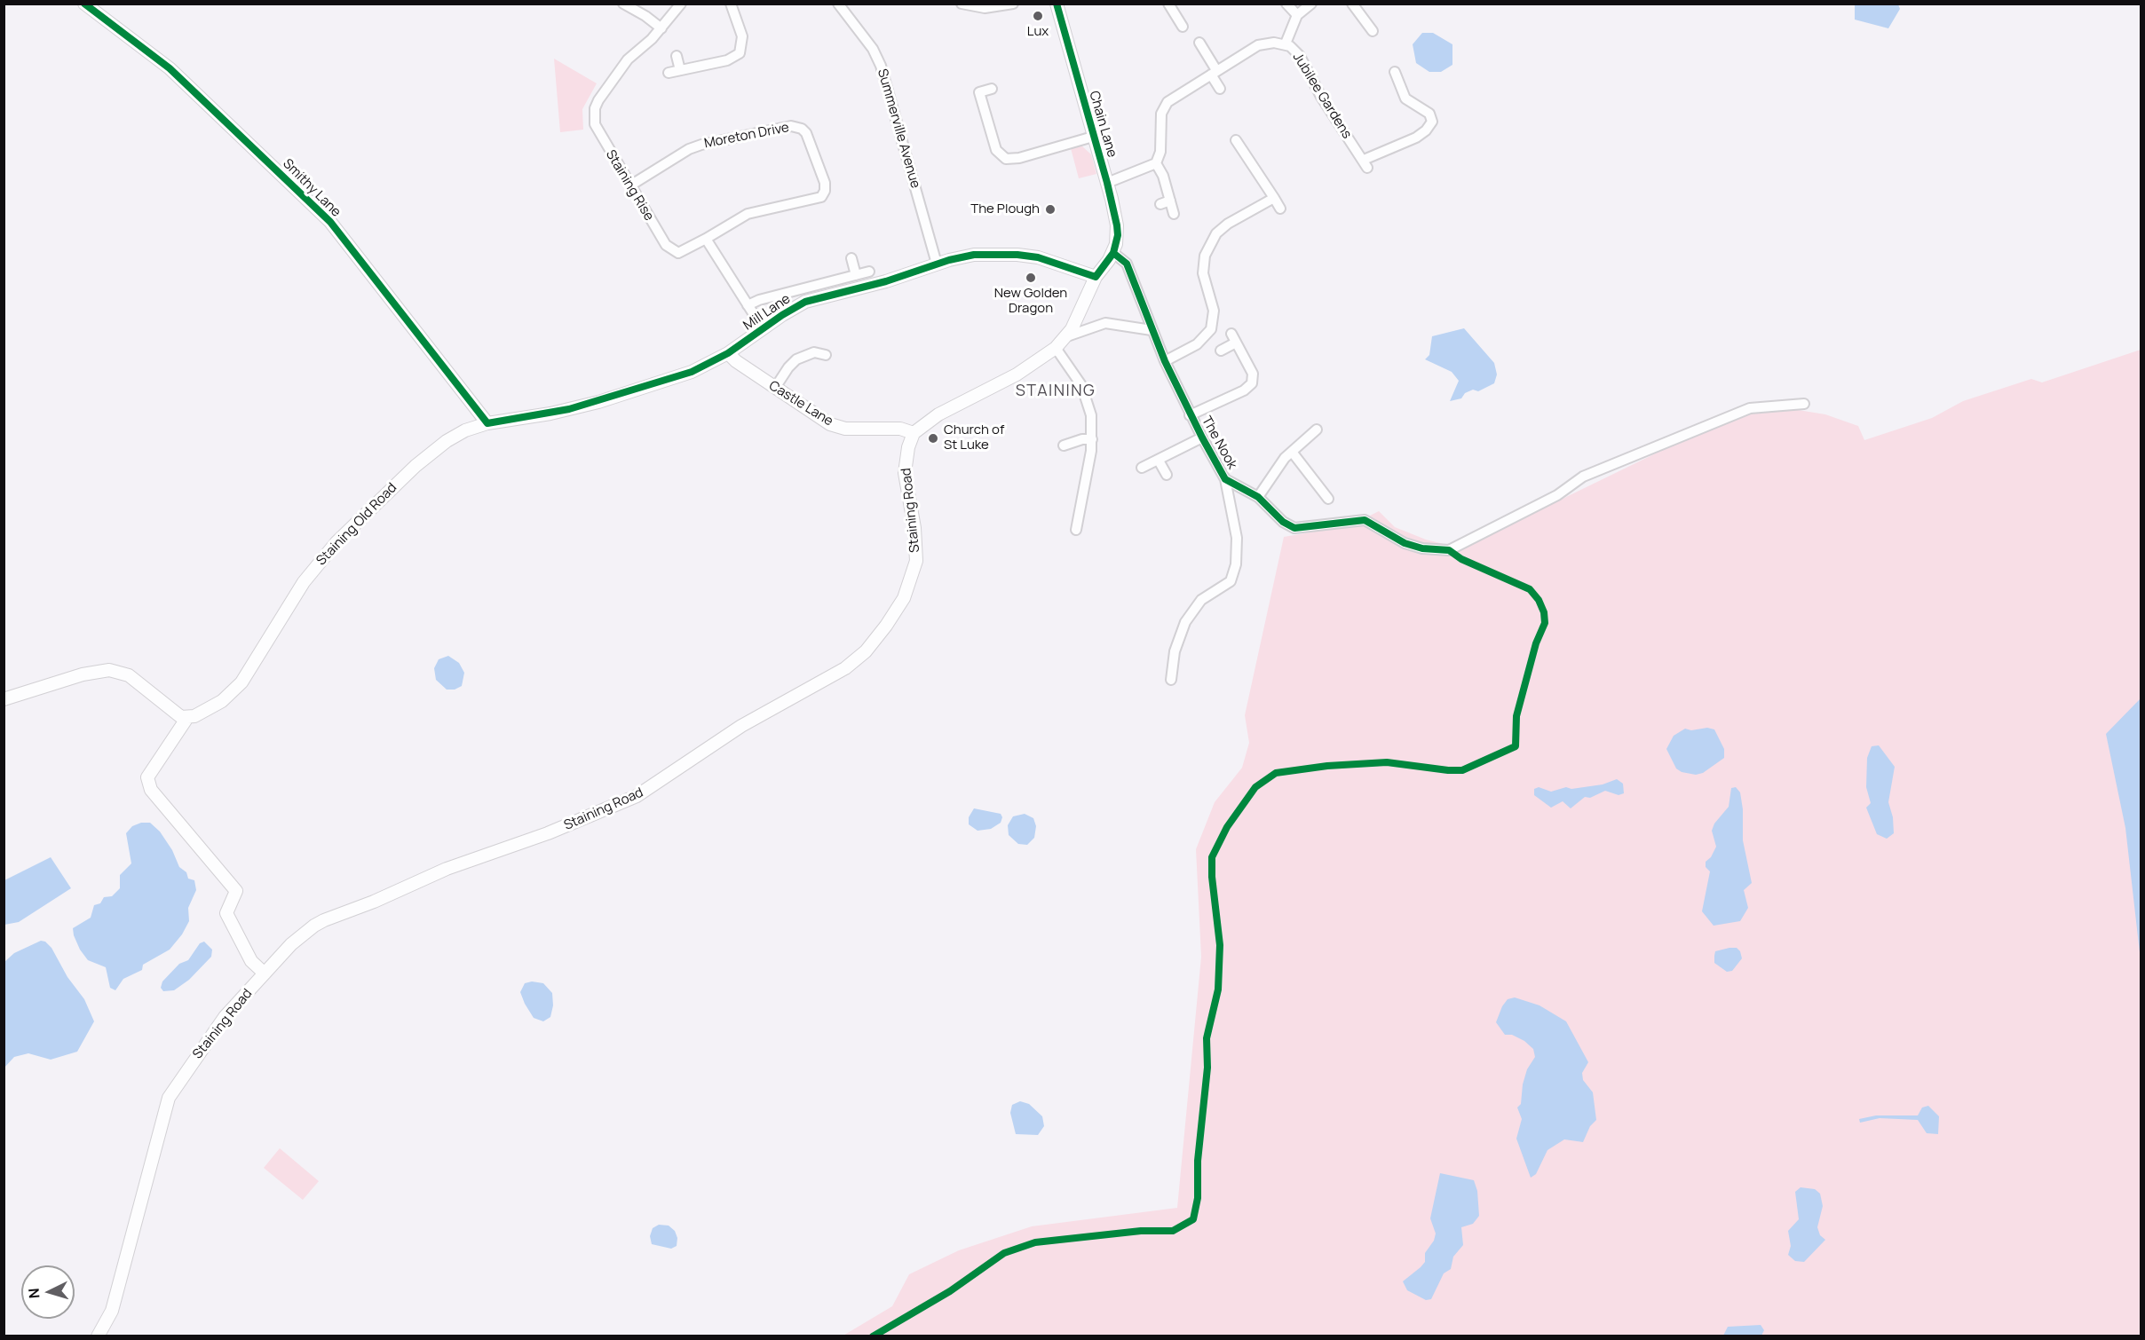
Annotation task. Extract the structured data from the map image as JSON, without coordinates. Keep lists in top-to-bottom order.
{
  "streets": {
    "street": [
      "Jubilee Gardens",
      "Chain Lane",
      "Summerville Avenue",
      "Moreton Drive",
      "Staining Rise",
      "Smithy Lane",
      "Mill Lane",
      "Castle Lane",
      "The Nook",
      "Staining Road",
      "Staining Old Road"
    ]
  },
  "crossings": [
    ["Chain Lane", "The Nook"],
    ["Summerville Avenue", "Mill Lane"],
    ["Moreton Drive", "Staining Rise"],
    ["Smithy Lane", "Mill Lane"],
    ["Smithy Lane", "Staining Old Road"],
    ["Mill Lane", "Castle Lane"],
    ["Mill Lane", "Staining Old Road"],
    ["Castle Lane", "Staining Road"],
    ["Staining Road", "Staining Old Road"]
  ],
  "districts": ["STAINING"],
  "places": [
    "Lux",
    "The Plough",
    "New Golden Dragon",
    "Church of St Luke"
  ],
  "north": "left"
}
